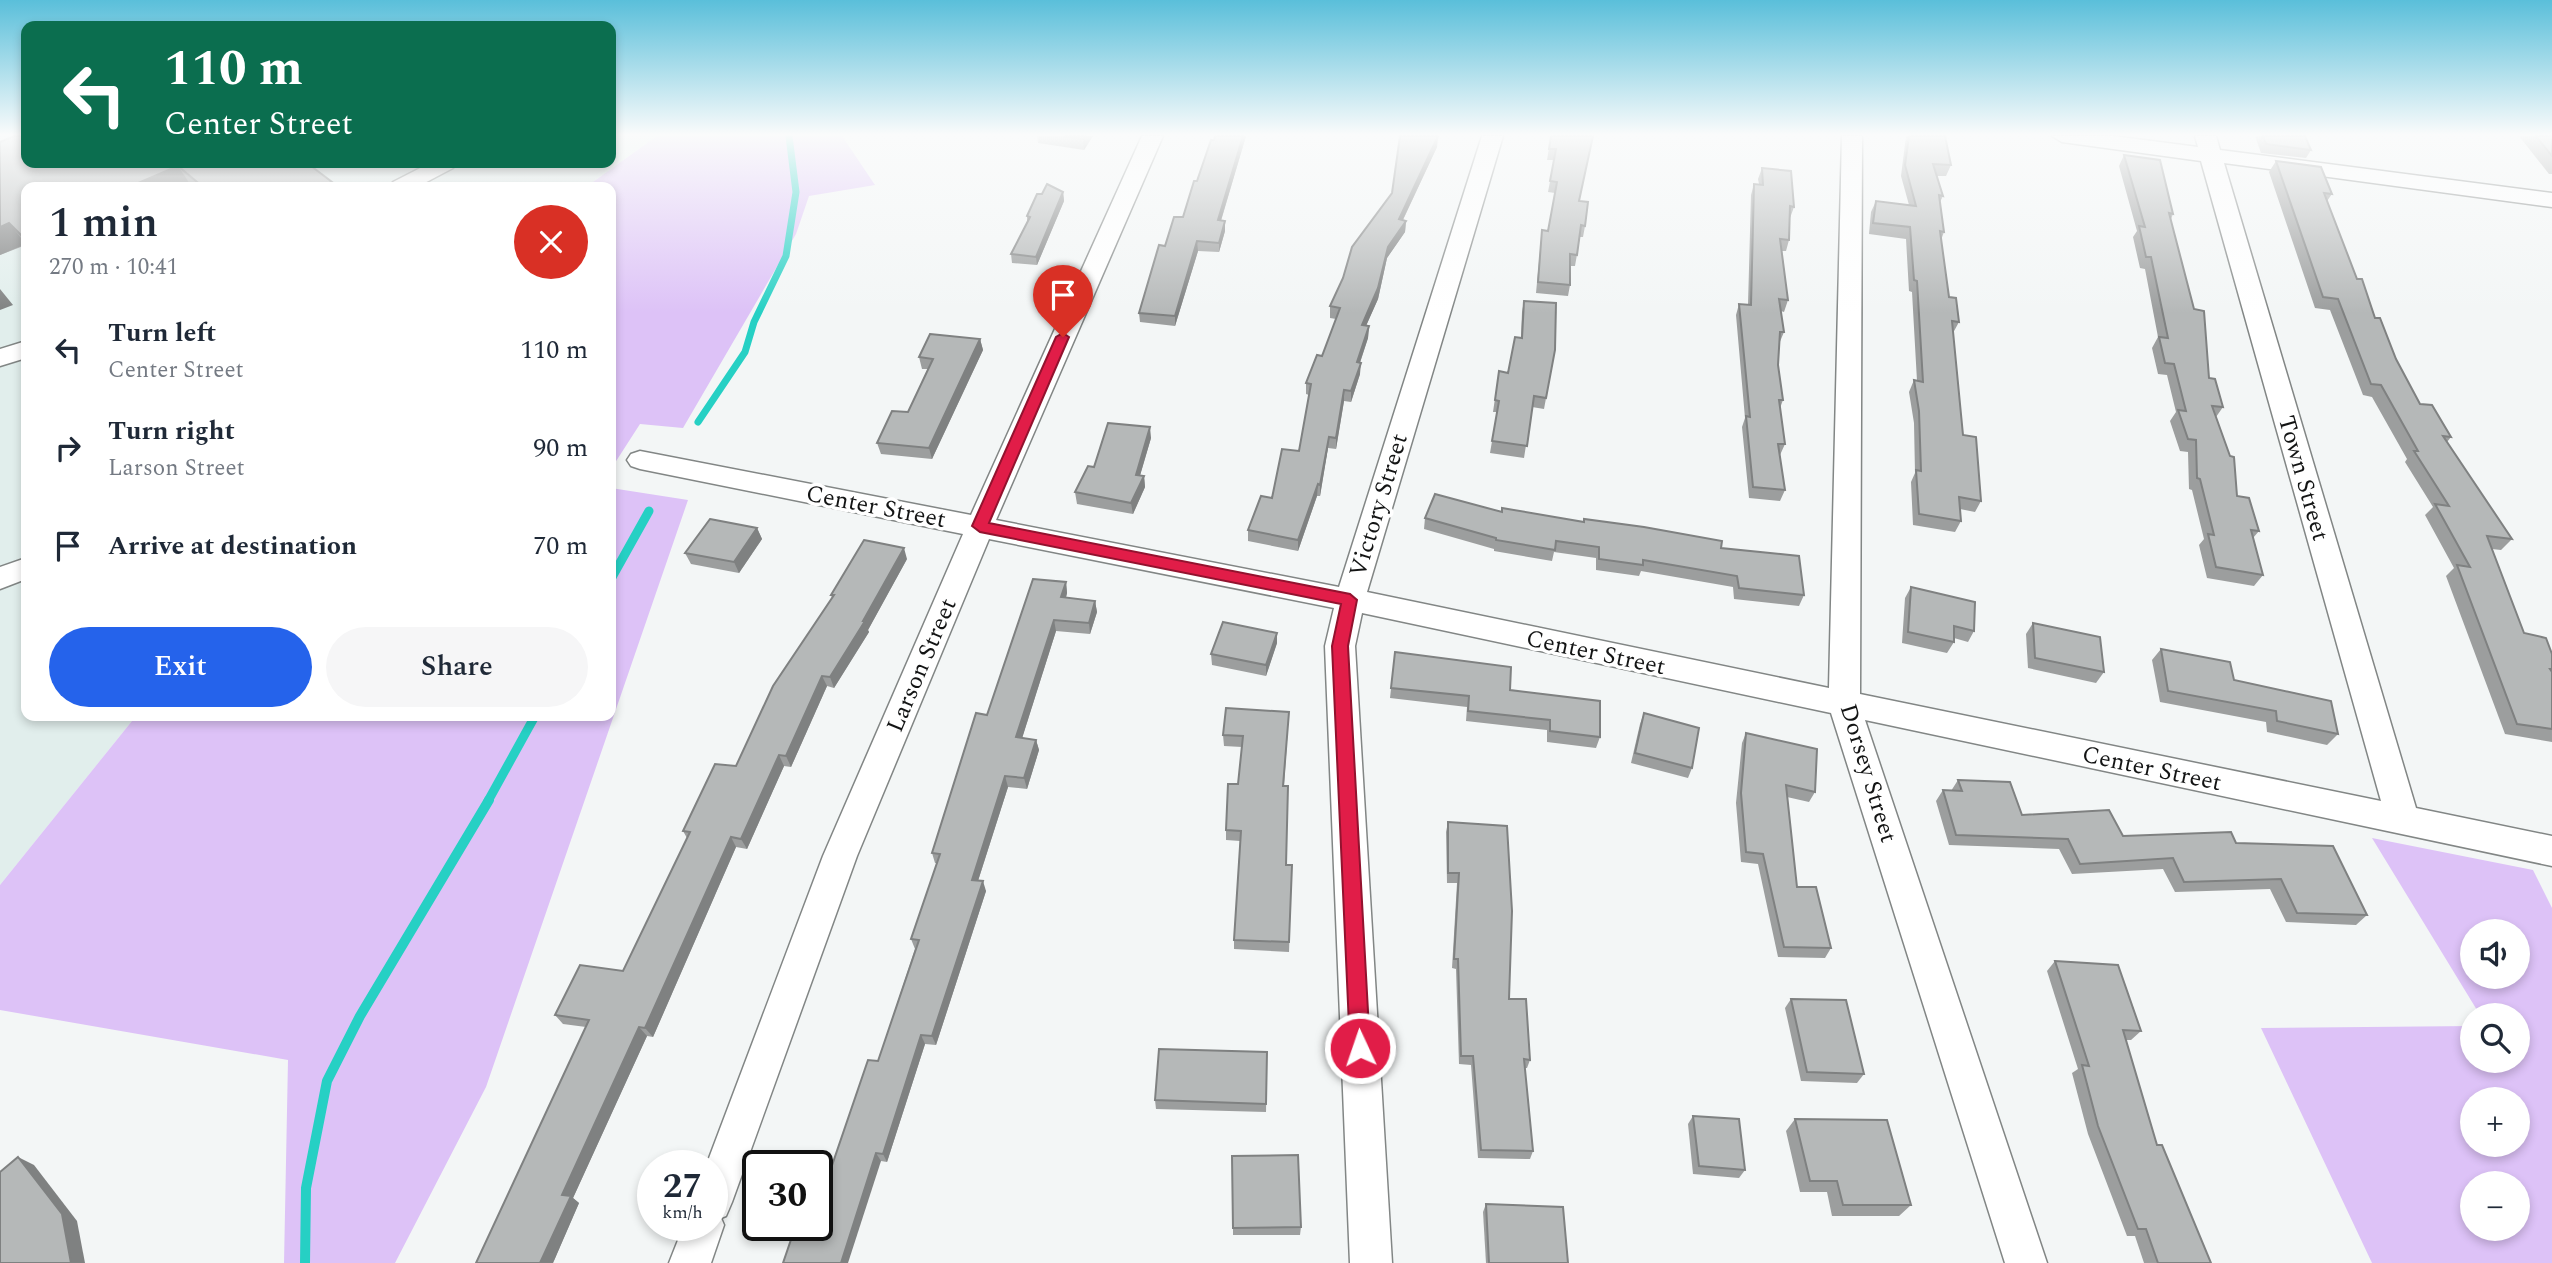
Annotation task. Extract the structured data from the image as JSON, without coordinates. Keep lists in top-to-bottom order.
{
  "streets": {
    "street": [
      "Town Street",
      "Victory Street",
      "Center Street",
      "Larson Street",
      "Dorsey Street"
    ]
  },
  "crossings": [
    ["Town Street", "Center Street"],
    ["Victory Street", "Center Street"],
    ["Center Street", "Larson Street"],
    ["Center Street", "Dorsey Street"]
  ],
  "page": {
    "turn": ["110 m", "Center Street"],
    "heading": ["1 min", "270 m · 10:41"],
    "list": [
      {
        "name": "Turn left",
        "note": "Center Street",
        "value": "110 m"
      },
      {
        "name": "Turn right",
        "note": "Larson Street",
        "value": "90 m"
      },
      {
        "name": "Arrive at destination",
        "value": "70 m"
      }
    ],
    "buttons": ["Exit", "Share"],
    "map_buttons": ["+", "−"],
    "speed": "27 km/h",
    "limit": "30"
  }
}
